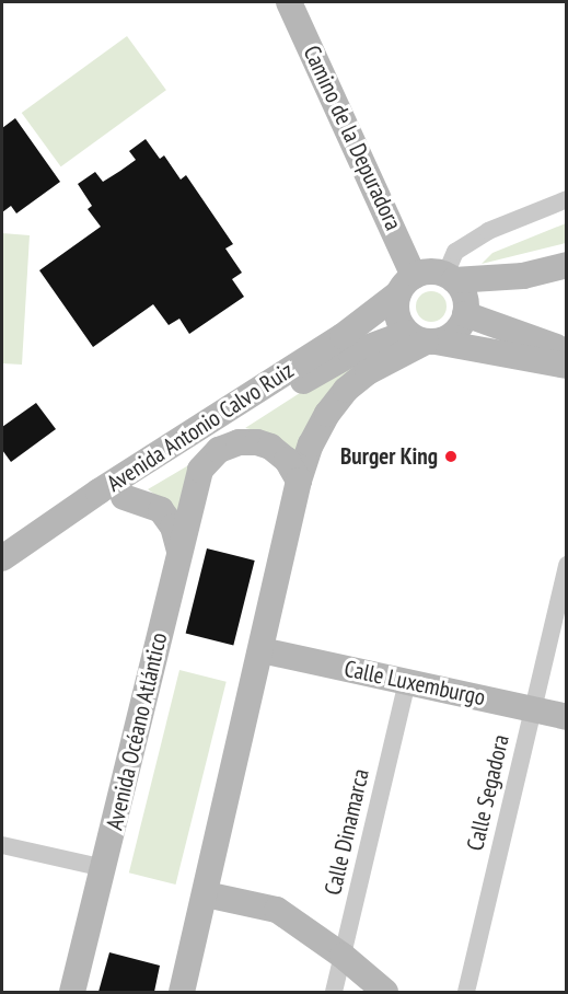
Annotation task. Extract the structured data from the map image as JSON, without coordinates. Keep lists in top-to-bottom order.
{
  "streets": {
    "street": [
      "Camino de la Depuradora",
      "Avenida Antonio Calvo Ruiz",
      "Calle Luxemburgo",
      "Avenida Océano Atlántico",
      "Calle Segadora",
      "Calle Dinamarca"
    ]
  },
  "crossings": [
    ["Camino de la Depuradora", "Avenida Antonio Calvo Ruiz"],
    ["Avenida Antonio Calvo Ruiz", "Avenida Océano Atlántico"],
    ["Calle Luxemburgo", "Calle Segadora"],
    ["Calle Luxemburgo", "Calle Dinamarca"]
  ],
  "places": ["Burger King"]
}
